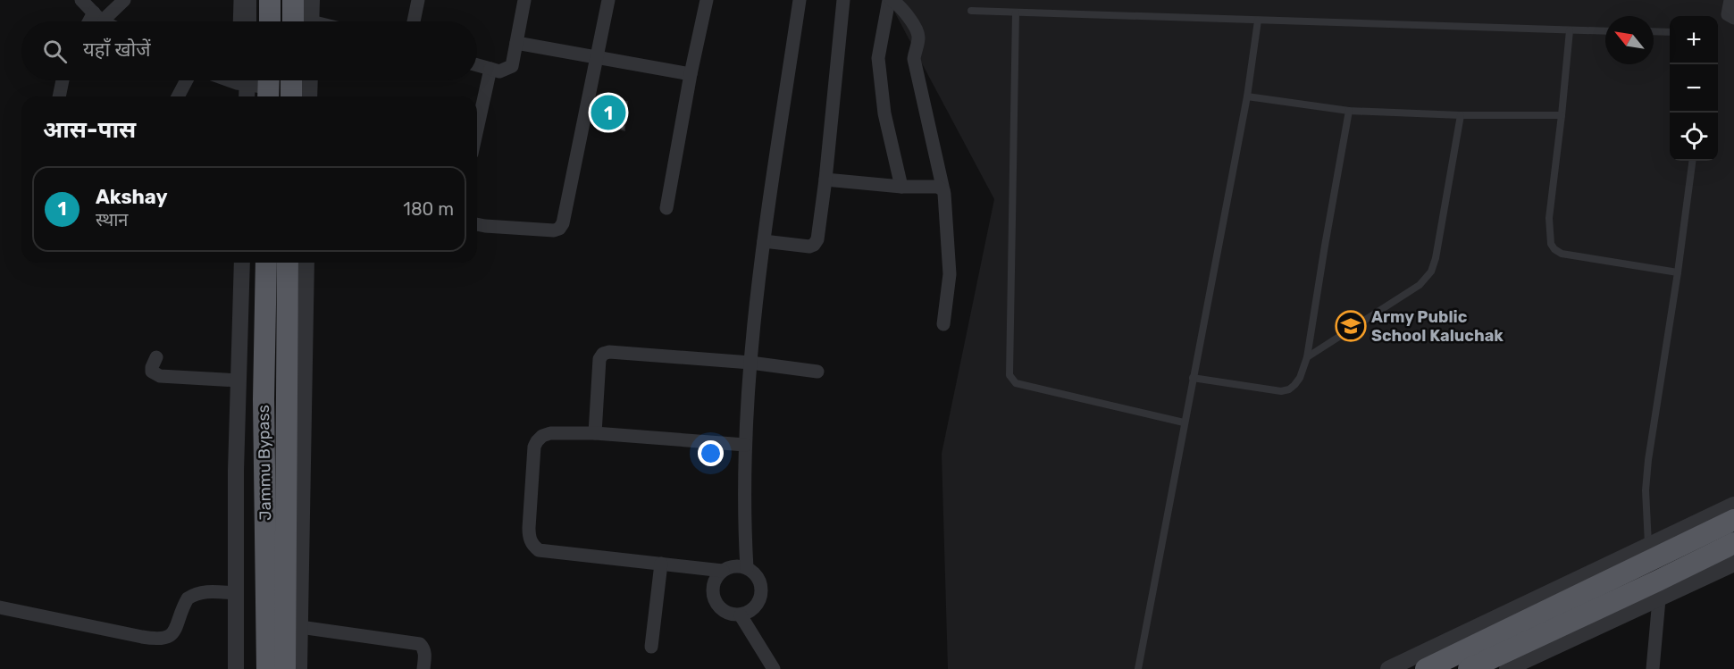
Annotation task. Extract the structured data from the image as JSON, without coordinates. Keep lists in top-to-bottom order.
{
  "streets": {
    "highway": ["Jammu Bypass"]
  },
  "places": {
    "school or university": ["Army Public School Kaluchak"]
  },
  "north": "top left",
  "page": {
    "map_buttons": ["+", "−"],
    "search": "यहाँ खोजें",
    "pins": "1",
    "heading": "आस-पास",
    "list": [
      {
        "mark": "1",
        "name": "Akshay",
        "note": "स्थान",
        "value": "180 m"
      }
    ]
  }
}
